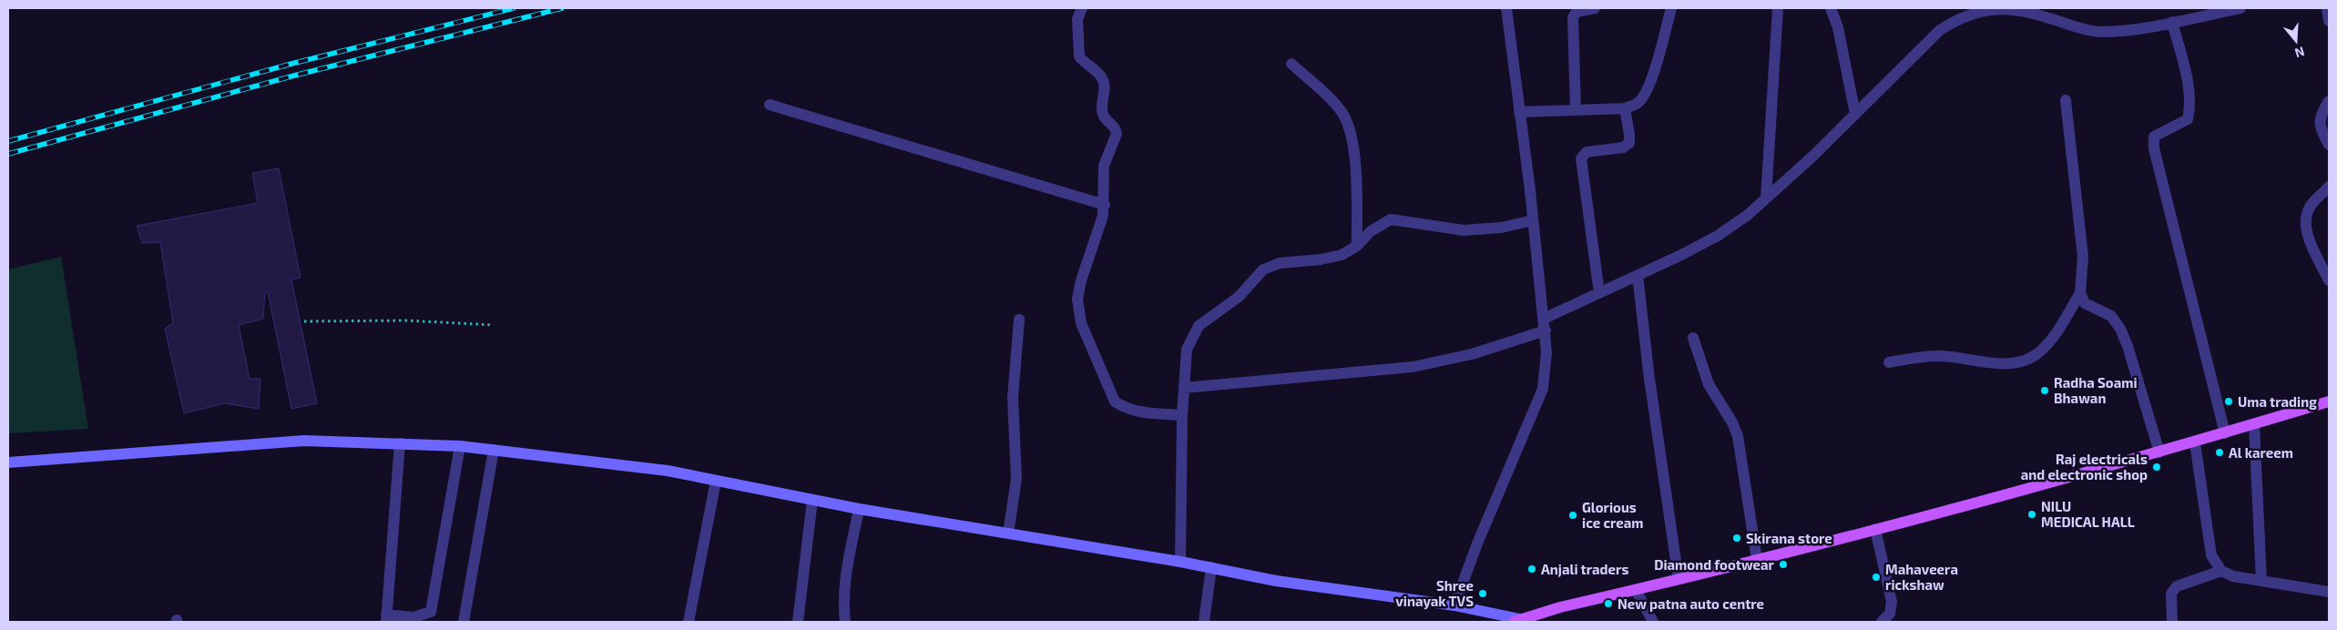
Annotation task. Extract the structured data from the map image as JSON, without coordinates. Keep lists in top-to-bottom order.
{
  "places": [
    "Radha Soami Bhawan",
    "Uma trading",
    "Al kareem",
    "Raj electricals and electronic shop",
    "NILU MEDICAL HALL",
    "Glorious ice cream",
    "Skirana store",
    "Diamond footwear",
    "Anjali traders",
    "Mahaveera rickshaw",
    "Shree vinayak TVS",
    "New patna auto centre"
  ],
  "north": "bottom"
}
